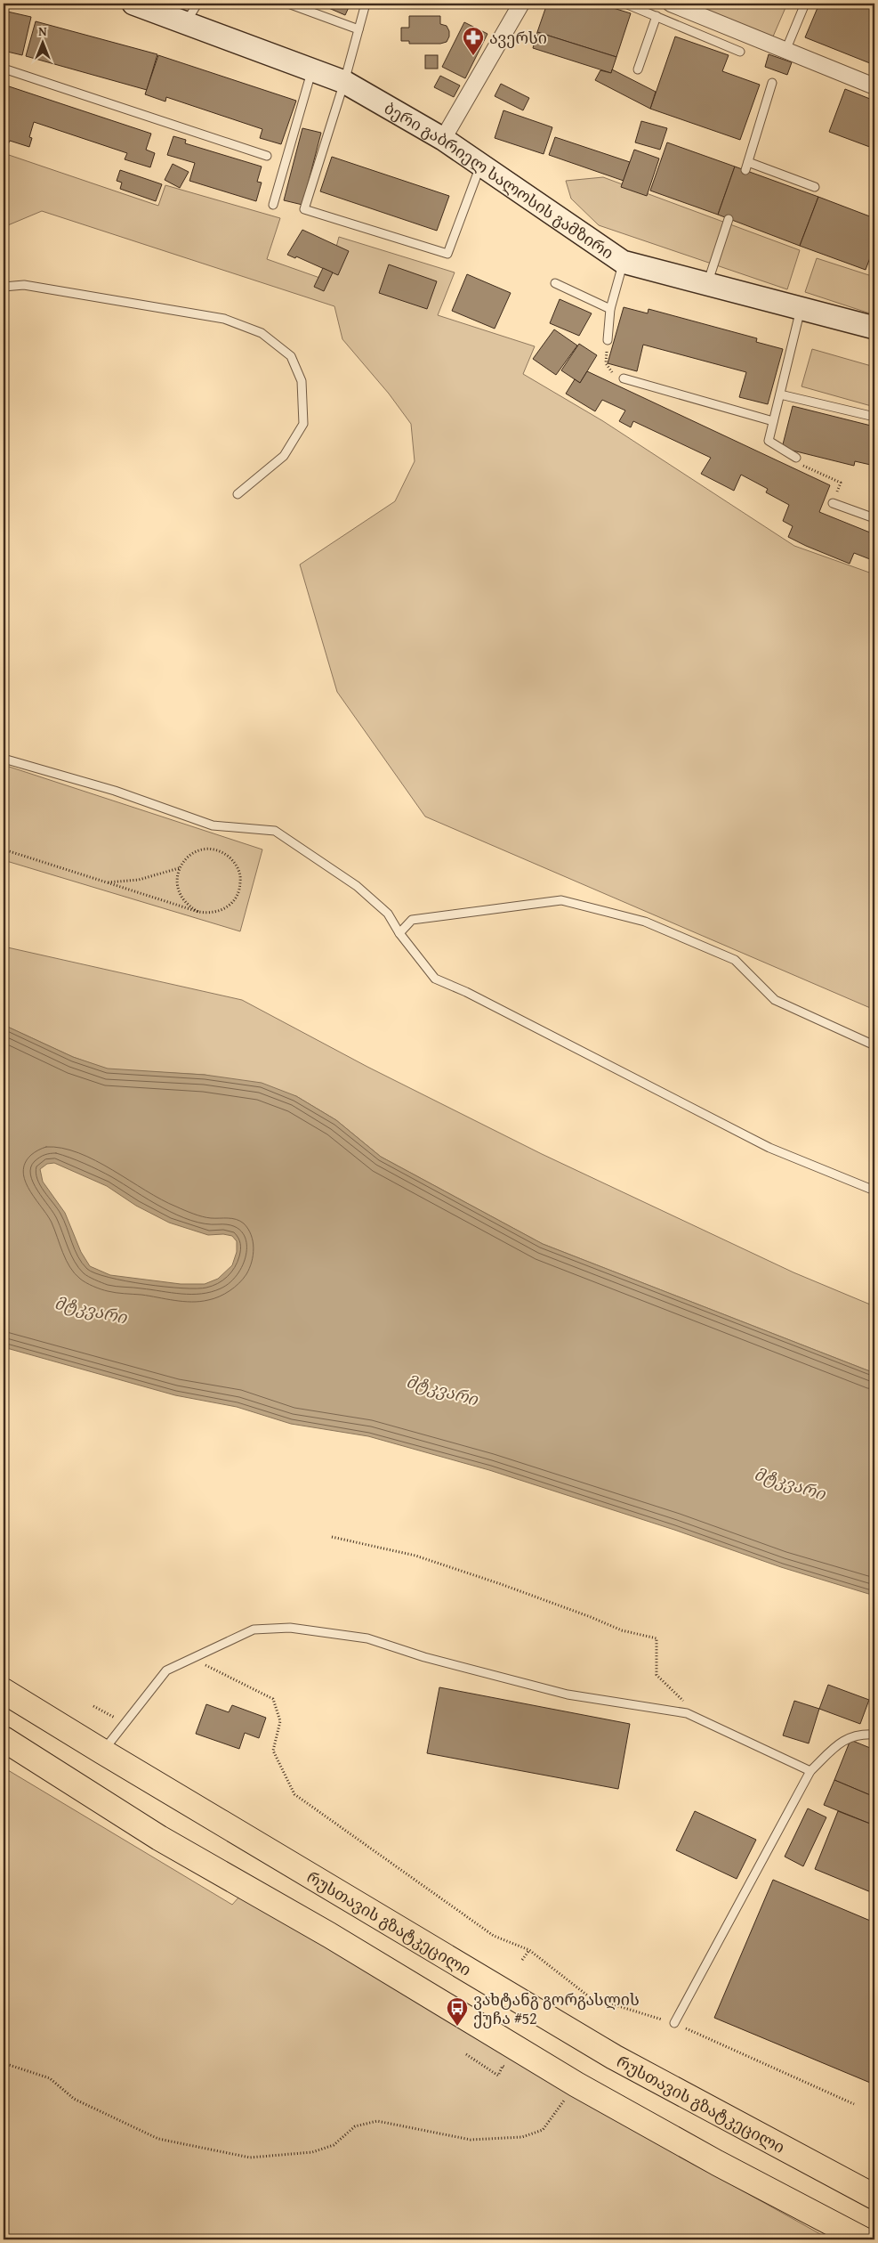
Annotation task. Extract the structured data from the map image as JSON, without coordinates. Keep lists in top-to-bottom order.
{
  "streets": {
    "highway": ["რუსთავის გზატკეცილი"],
    "main road": ["ბერი გაბრიელ სალოსის გამზირი"]
  },
  "water": ["მტკვარი"],
  "places": {
    "pharmacy": ["ავერსი"],
    "bus stop": ["ვახტანგ გორგასლის ქუჩა #52"]
  },
  "north": "top"
}
